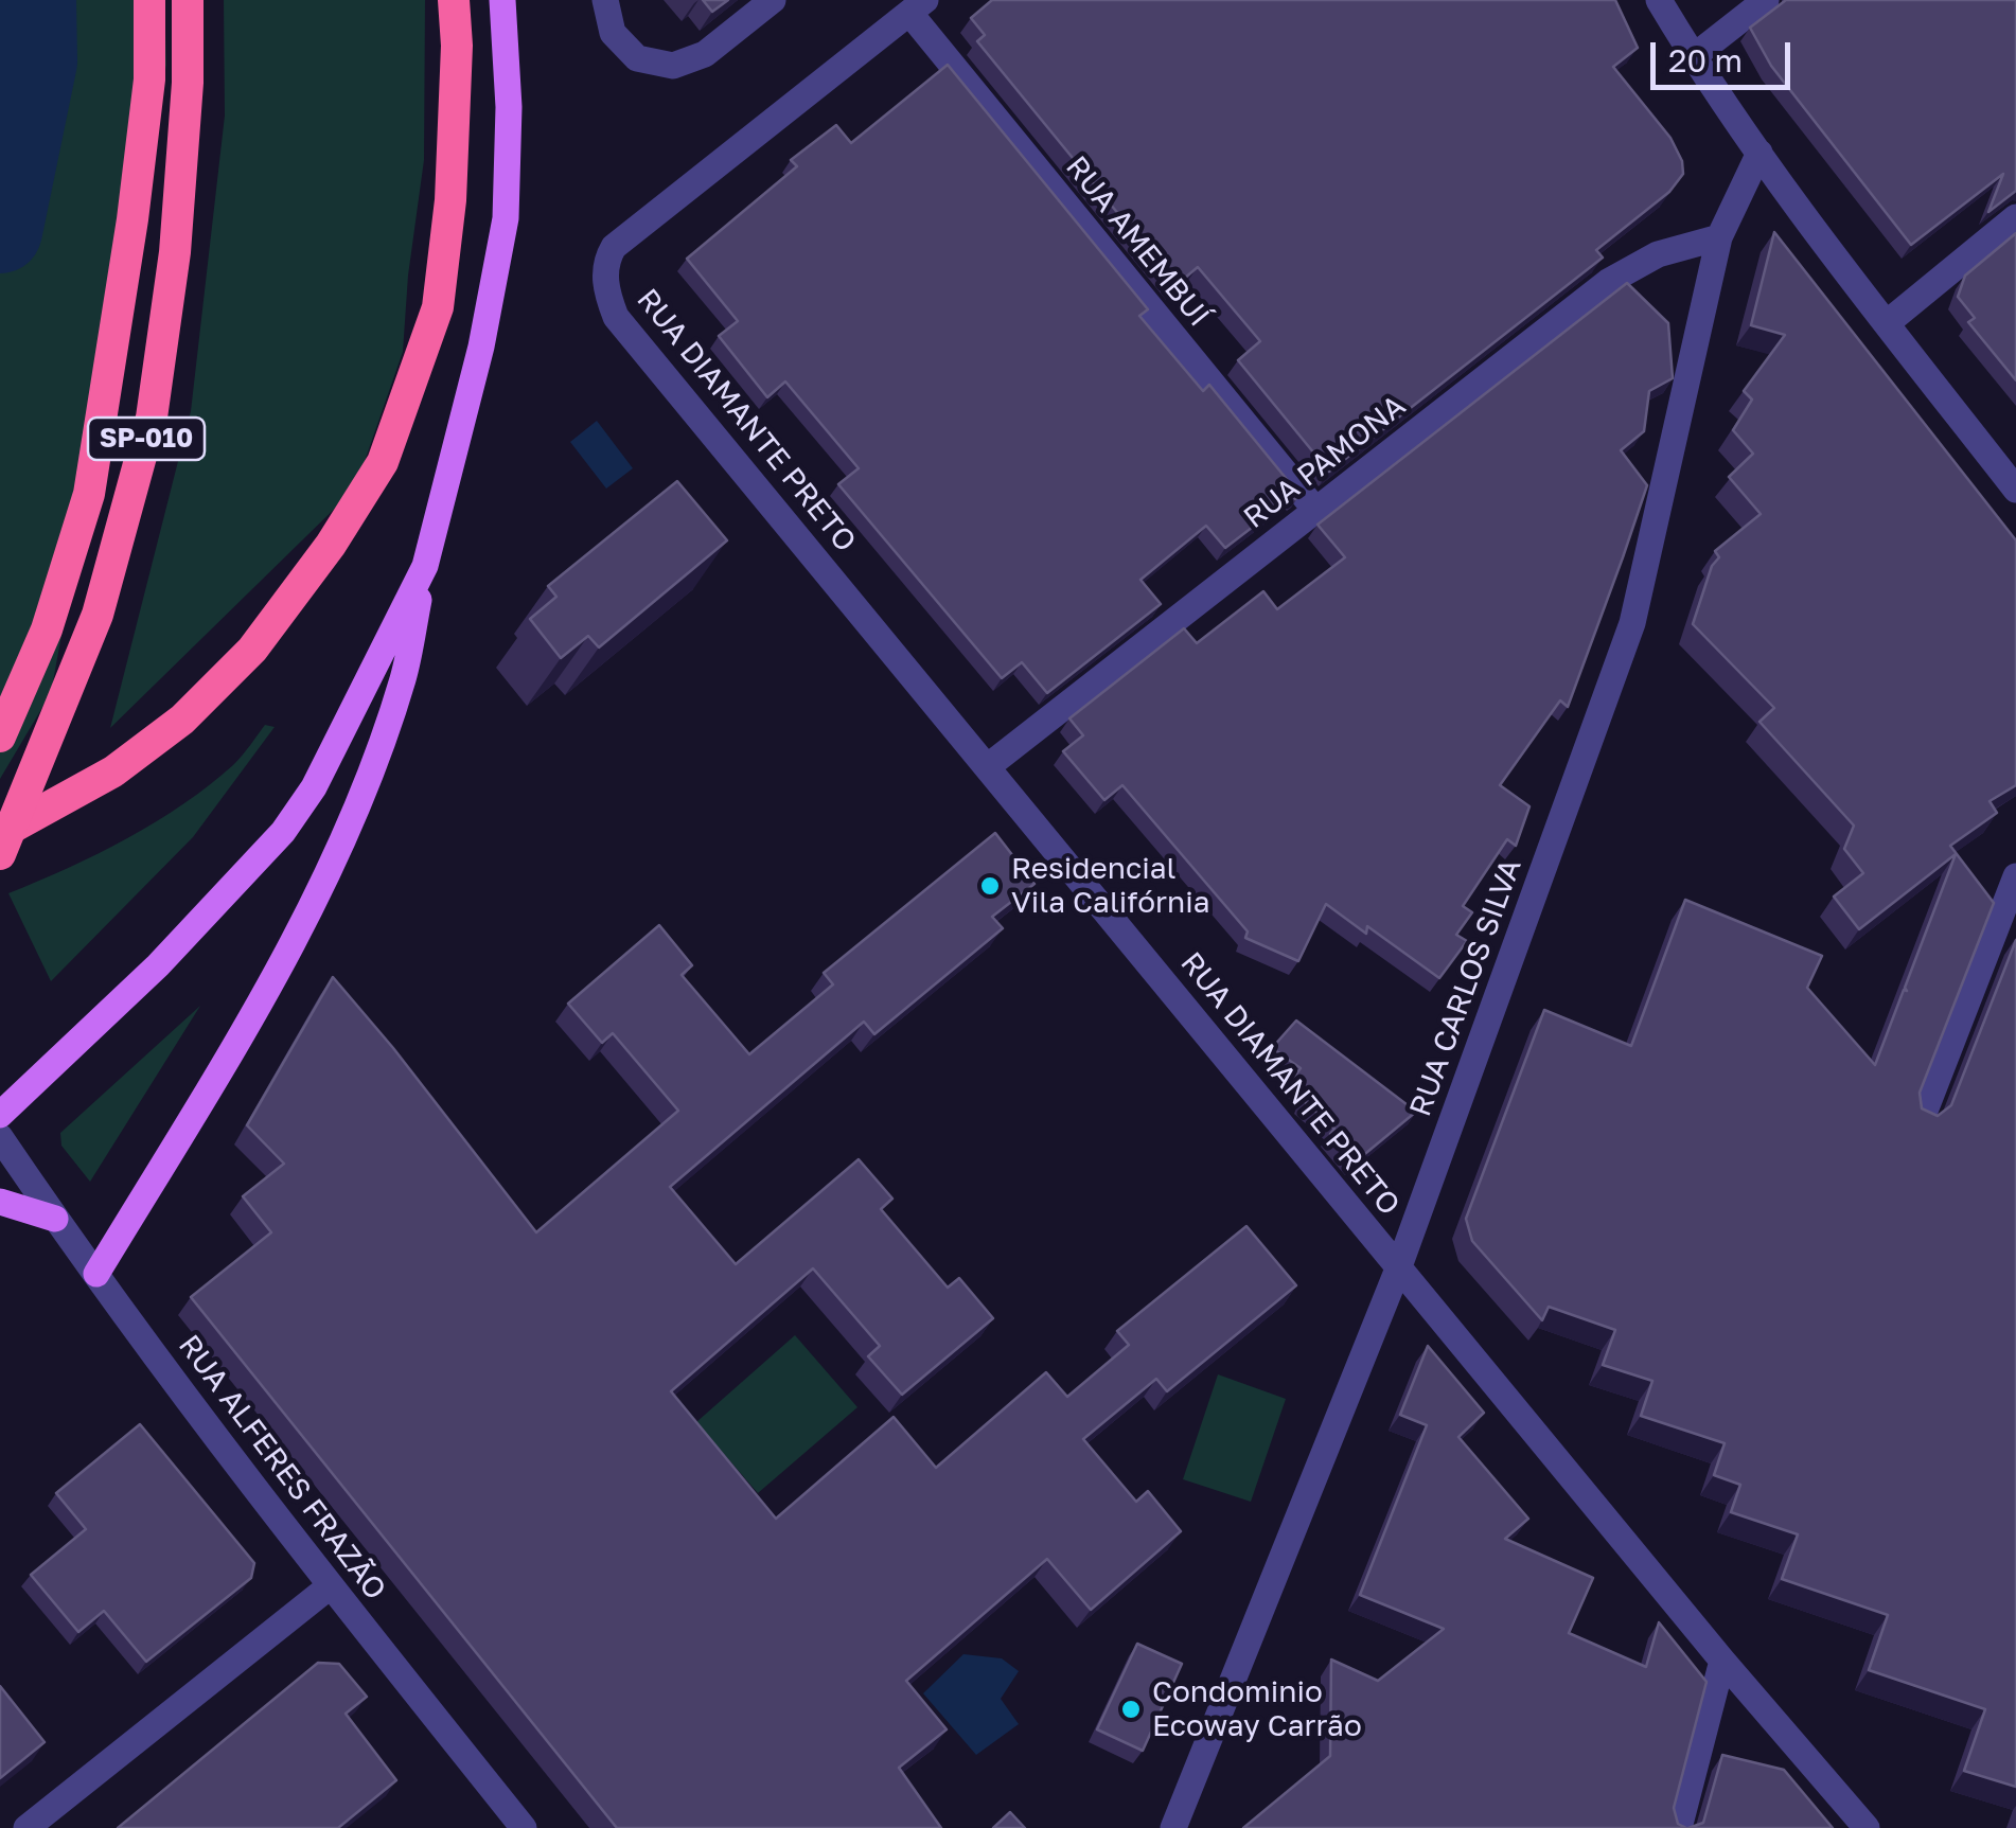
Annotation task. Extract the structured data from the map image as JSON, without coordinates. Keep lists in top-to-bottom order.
{
  "streets": {
    "highway": ["SP-010"],
    "street": [
      "RUA AMEMBUÍ",
      "RUA DIAMANTE PRETO",
      "RUA PAMONA",
      "RUA CARLOS SILVA",
      "RUA ALFERES FRAZÃO"
    ]
  },
  "crossings": [
    ["RUA AMEMBUÍ", "RUA DIAMANTE PRETO"],
    ["RUA AMEMBUÍ", "RUA PAMONA"],
    ["RUA DIAMANTE PRETO", "RUA PAMONA"],
    ["RUA DIAMANTE PRETO", "RUA CARLOS SILVA"],
    ["RUA PAMONA", "RUA CARLOS SILVA"]
  ],
  "places": ["Residencial Vila Califórnia", "Condominio Ecoway Carrão"],
  "scale_bar": "20 m"
}
